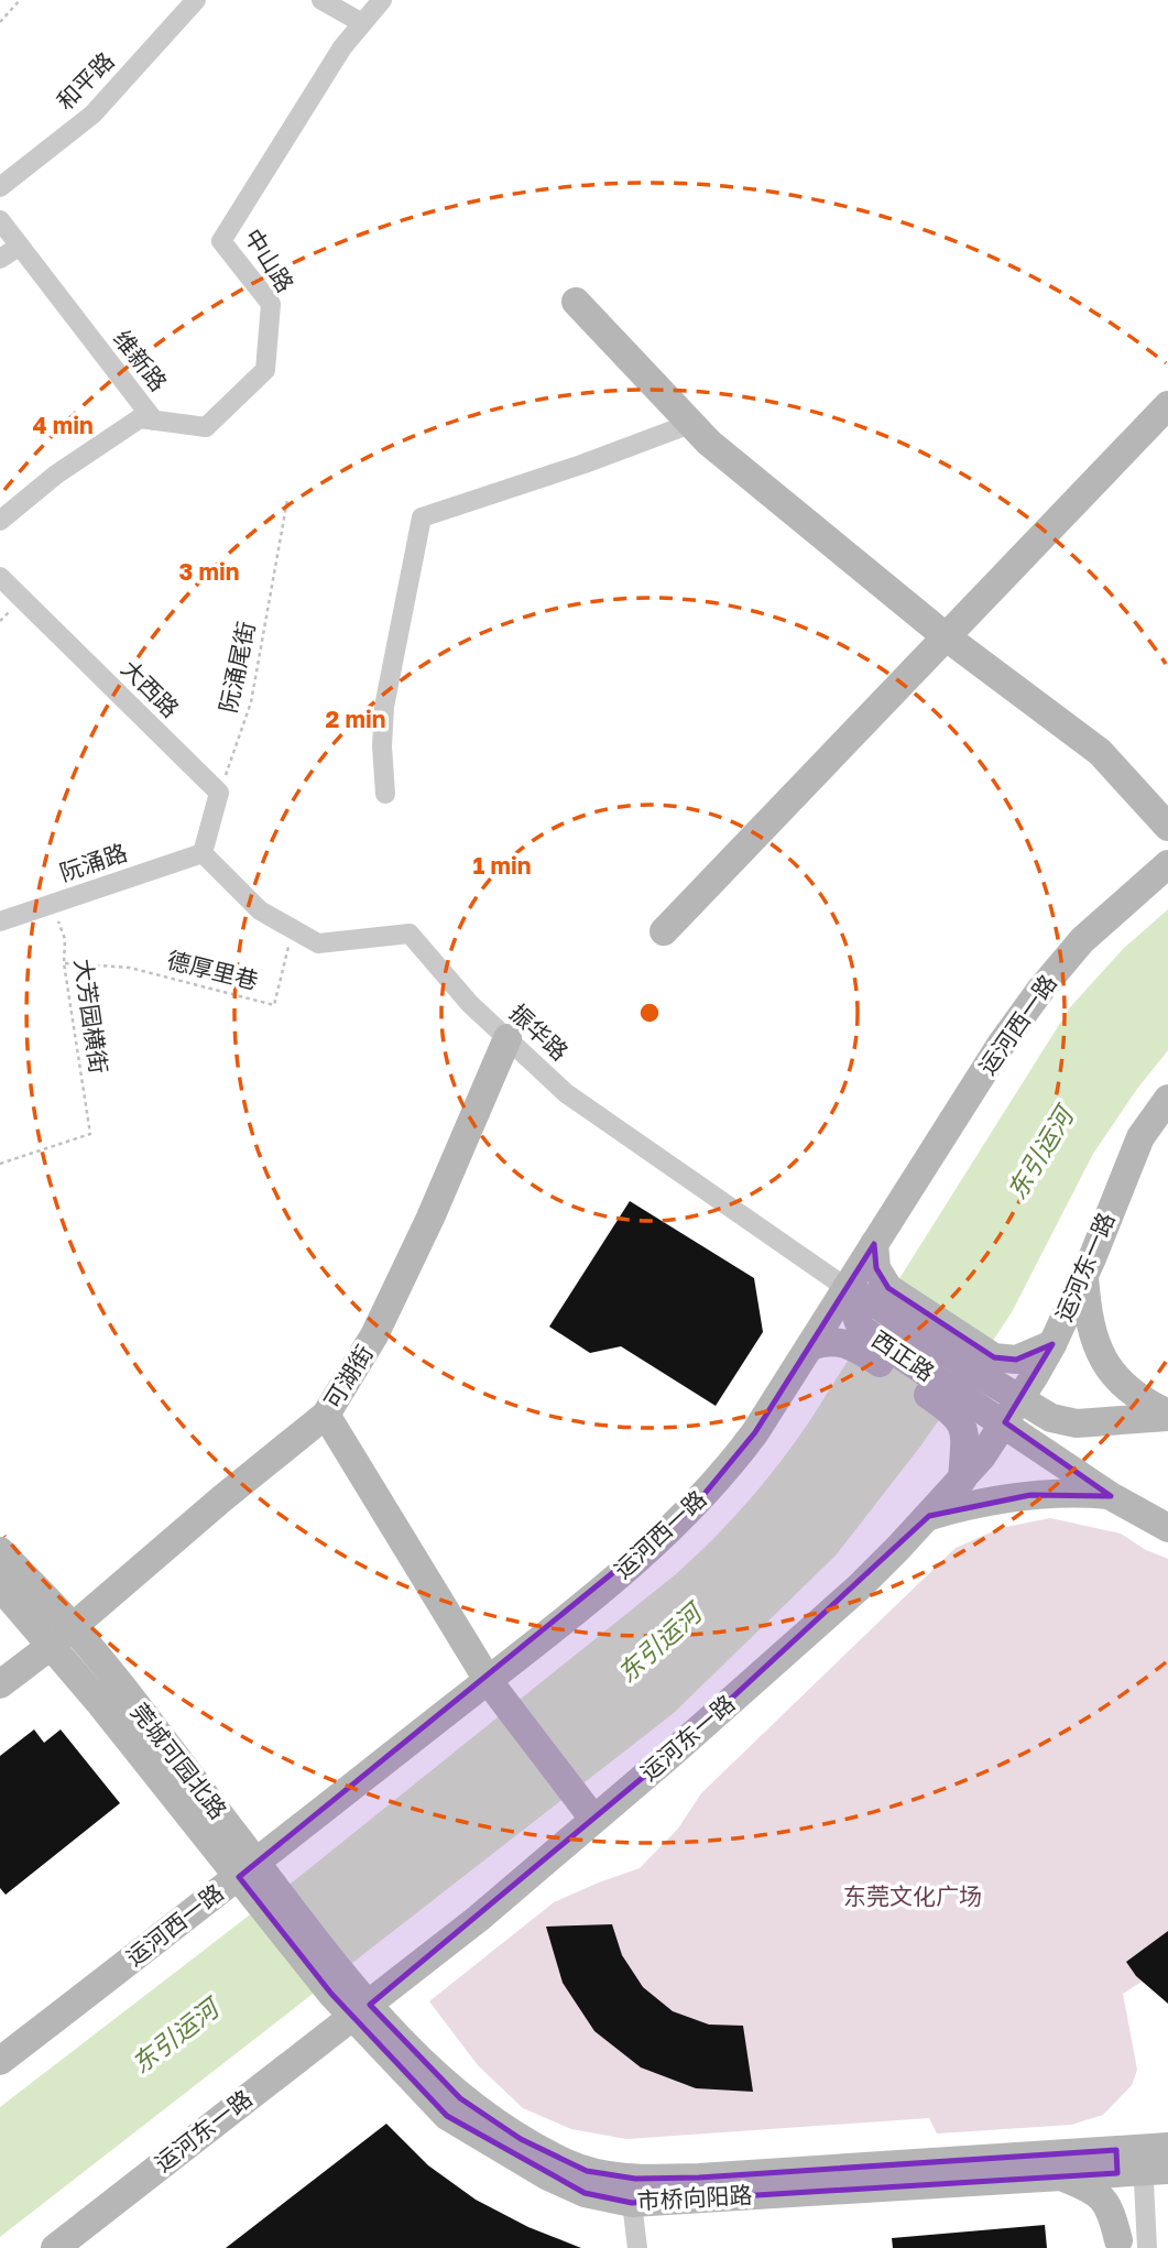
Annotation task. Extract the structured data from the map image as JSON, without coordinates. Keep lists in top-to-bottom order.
{
  "streets": {
    "street": [
      "和平路",
      "中山路",
      "维新路",
      "大西路",
      "阮涌路",
      "运河西一路",
      "振华路",
      "运河东一路",
      "西正路",
      "可湖街",
      "莞城可园北路",
      "市桥向阳路"
    ],
    "path": ["阮涌尾街", "德厚里巷", "大芳园横街"]
  },
  "crossings": [
    ["中山路", "维新路"],
    ["阮涌尾街", "大西路"],
    ["阮涌路", "大芳园横街"],
    ["阮涌路", "振华路"],
    ["德厚里巷", "大芳园横街"],
    ["德厚里巷", "振华路"],
    ["运河西一路", "振华路"],
    ["运河西一路", "西正路"],
    ["运河西一路", "莞城可园北路"],
    ["振华路", "西正路"],
    ["振华路", "可湖街"],
    ["运河东一路", "西正路"],
    ["运河东一路", "市桥向阳路"],
    ["可湖街", "莞城可园北路"],
    ["莞城可园北路", "市桥向阳路"]
  ],
  "water": ["东引运河"],
  "parks": ["东莞文化广场"],
  "rings": [
    "4 min",
    "3 min",
    "2 min",
    "1 min"
  ]
}
